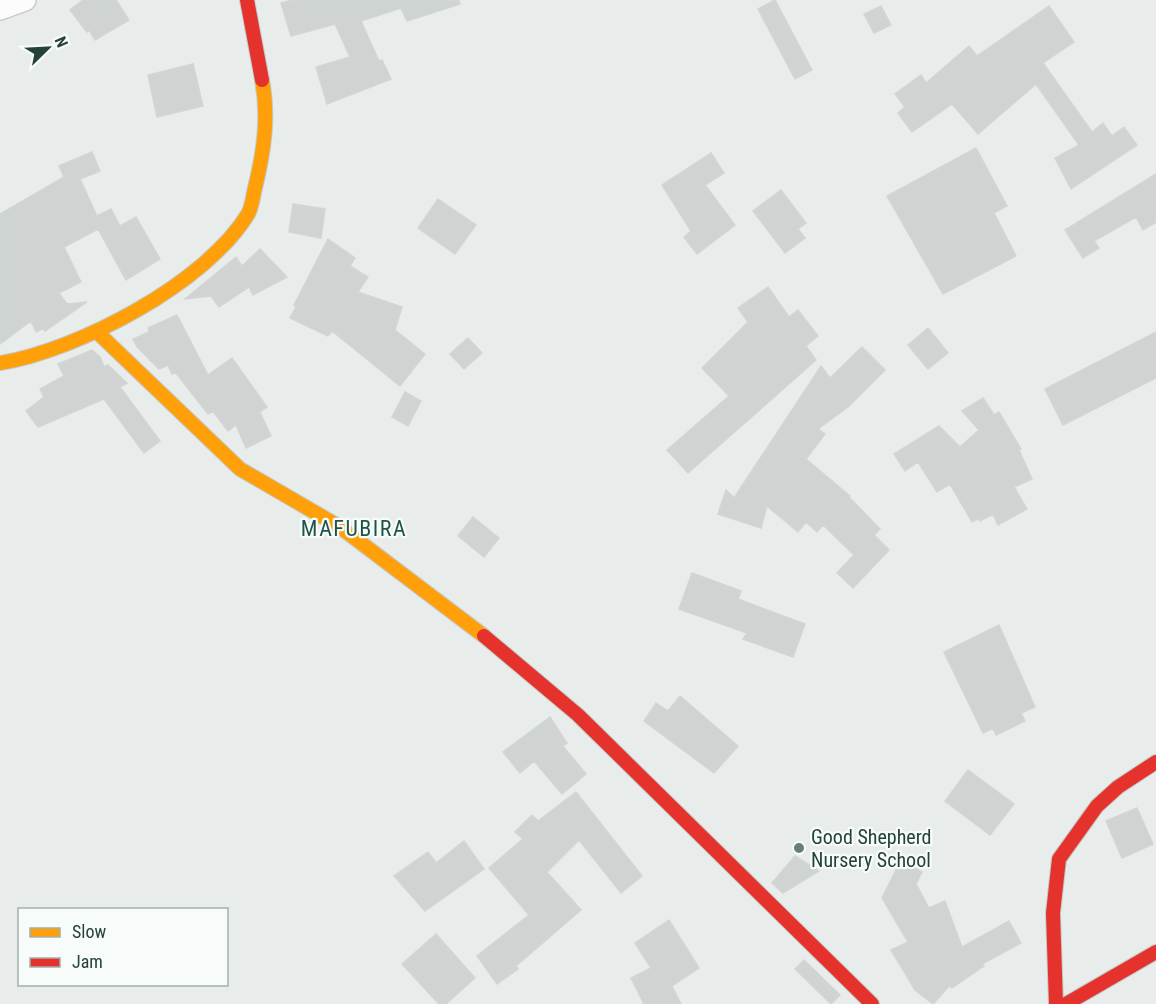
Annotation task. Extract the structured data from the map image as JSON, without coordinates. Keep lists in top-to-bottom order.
{
  "districts": ["MAFUBIRA"],
  "places": ["Good Shepherd Nursery School"],
  "legend": ["Slow", "Jam"],
  "north": "top right"
}
